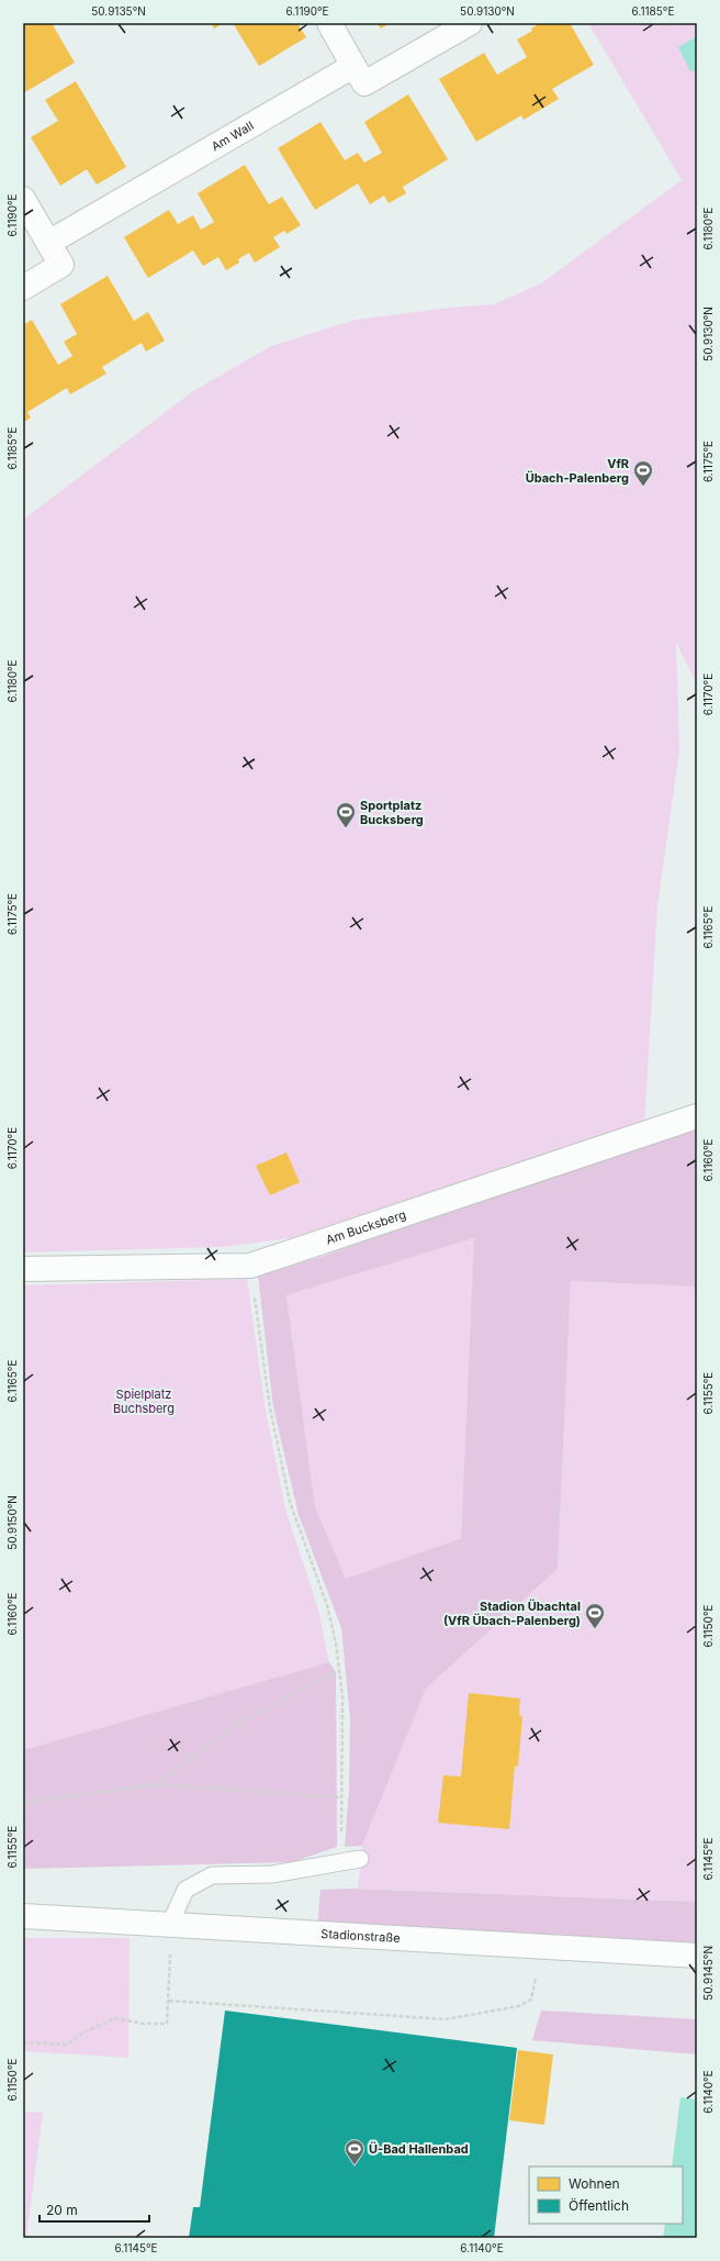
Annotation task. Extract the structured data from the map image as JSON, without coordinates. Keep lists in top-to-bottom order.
{
  "streets": {
    "street": ["Am Wall", "Am Bucksberg", "Stadionstraße"]
  },
  "parks": ["Spielplatz Buchsberg"],
  "places": {
    "sports": [
      "VfR Übach-Palenberg",
      "Sportplatz Bucksberg",
      "Stadion Übachtal (VfR Übach-Palenberg)",
      "Ü-Bad Hallenbad"
    ]
  },
  "legend": ["Wohnen", "Öffentlich"],
  "scale_bar": "20 m",
  "coordinates": [
    "50.9135°N",
    "6.1190°E",
    "50.9130°N",
    "6.1185°E",
    "6.1180°E",
    "6.1175°E",
    "6.1170°E",
    "6.1165°E",
    "6.1160°E",
    "6.1155°E",
    "50.9150°N",
    "6.1150°E",
    "6.1145°E",
    "50.9145°N",
    "6.1140°E"
  ]
}
